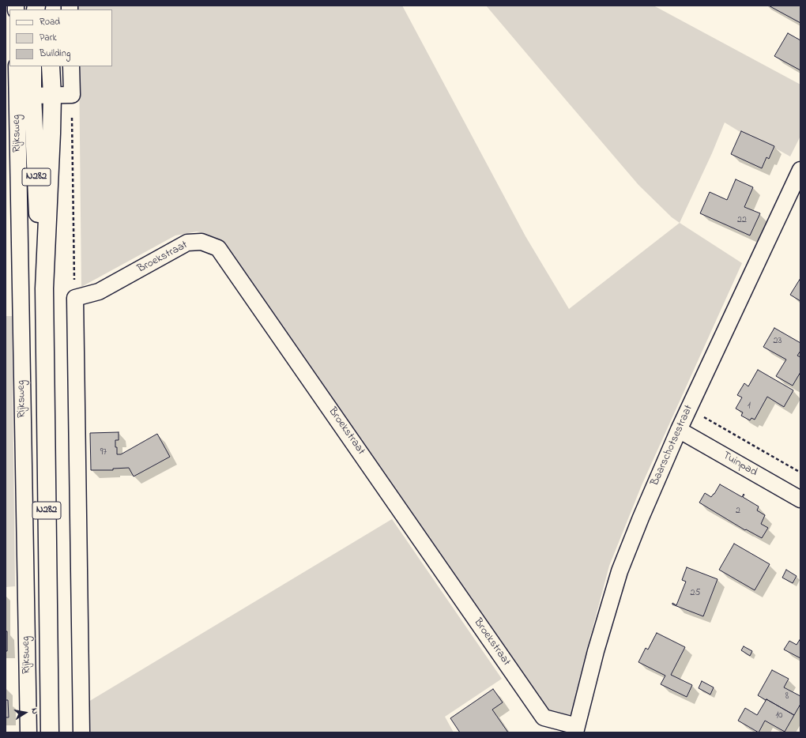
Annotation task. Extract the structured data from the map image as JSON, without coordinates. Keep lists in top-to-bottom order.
{
  "streets": {
    "main road": ["Rijksweg", "N282"],
    "street": ["Broekstraat", "Baarschotsestraat", "Tuinpad"]
  },
  "crossings": [
    ["Broekstraat", "Baarschotsestraat"],
    ["Baarschotsestraat", "Tuinpad"]
  ],
  "house_numbers": [
    "22",
    "23",
    "1",
    "97",
    "2",
    "25",
    "8",
    "10"
  ],
  "legend": ["Road", "Park", "Building"],
  "north": "right"
}
